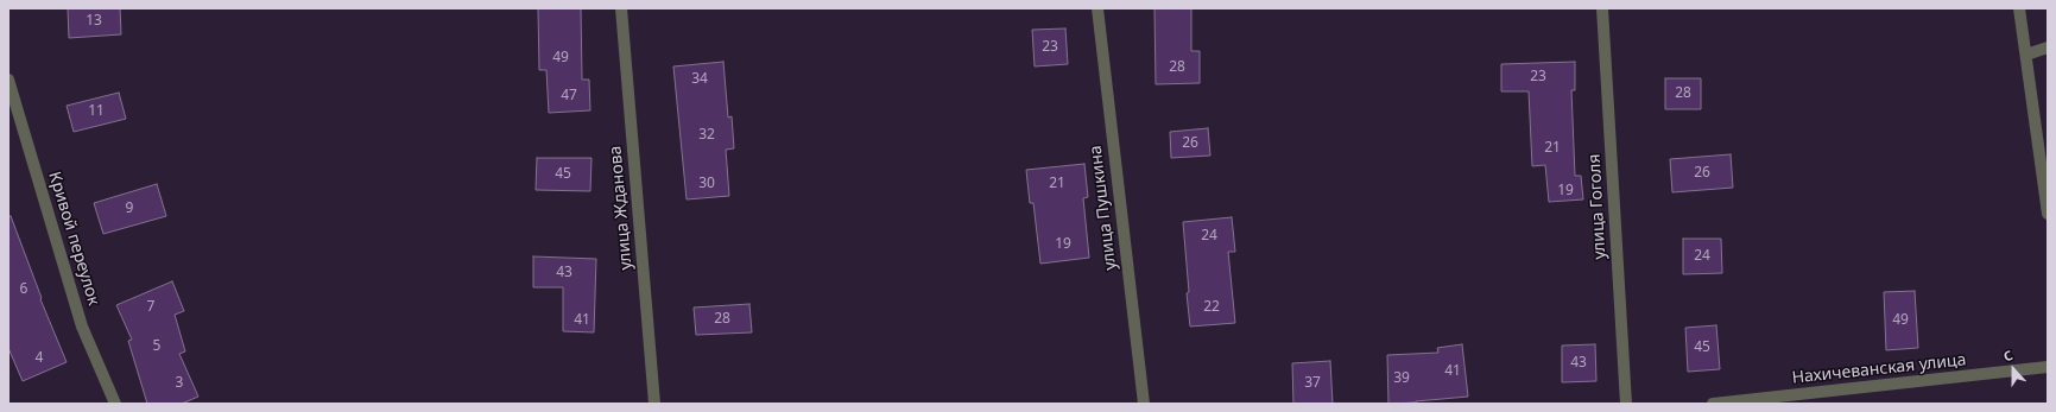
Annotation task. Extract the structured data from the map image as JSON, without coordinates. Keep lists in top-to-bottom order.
{
  "streets": {
    "street": [
      "улица Гоголя",
      "улица Жданова",
      "улица Пушкина",
      "Кривой переулок",
      "Нахичеванская улица"
    ]
  },
  "house_numbers": [
    "13",
    "23",
    "49",
    "28",
    "23",
    "34",
    "28",
    "47",
    "11",
    "32",
    "26",
    "21",
    "26",
    "45",
    "30",
    "21",
    "19",
    "9",
    "24",
    "19",
    "24",
    "43",
    "6",
    "7",
    "22",
    "28",
    "41",
    "49",
    "5",
    "45",
    "4",
    "43",
    "41",
    "39",
    "3",
    "37"
  ],
  "north": "top"
}
